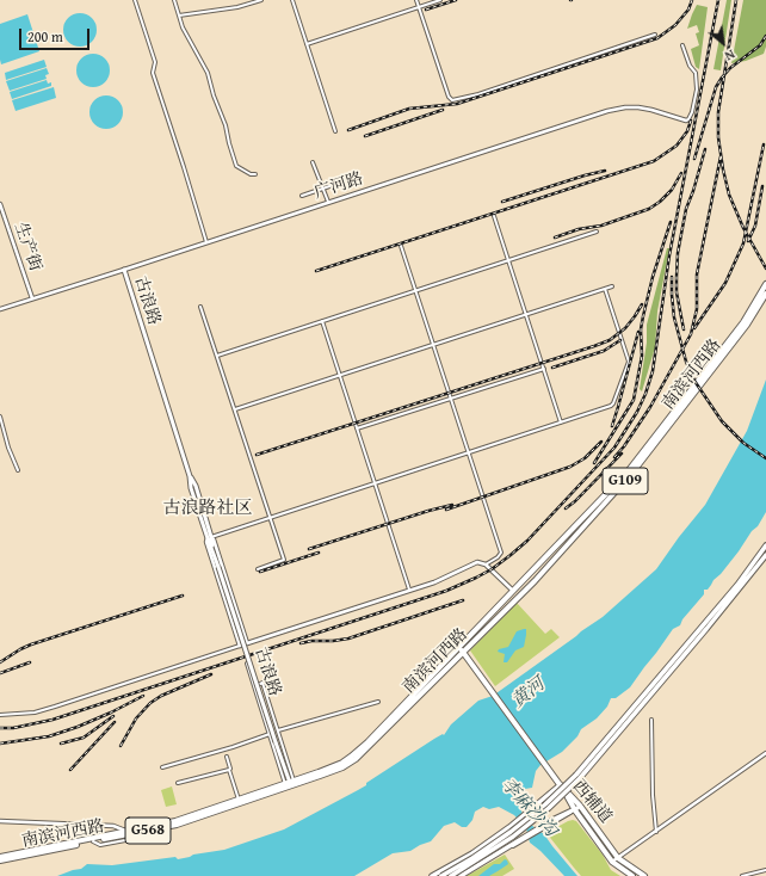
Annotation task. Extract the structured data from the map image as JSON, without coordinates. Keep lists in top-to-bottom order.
{
  "streets": {
    "highway": [
      "南滨河西路",
      "G109",
      "西辅道",
      "G568"
    ],
    "main road": ["古浪路"],
    "street": ["广河路", "生产街"]
  },
  "crossings": [
    ["广河路", "生产街"],
    ["广河路", "古浪路"],
    ["古浪路", "南滨河西路"],
    ["南滨河西路", "G109"]
  ],
  "districts": ["古浪路社区"],
  "water": ["黄河", "李麻沙沟"],
  "scale_bar": "200 m",
  "north": "bottom right"
}
